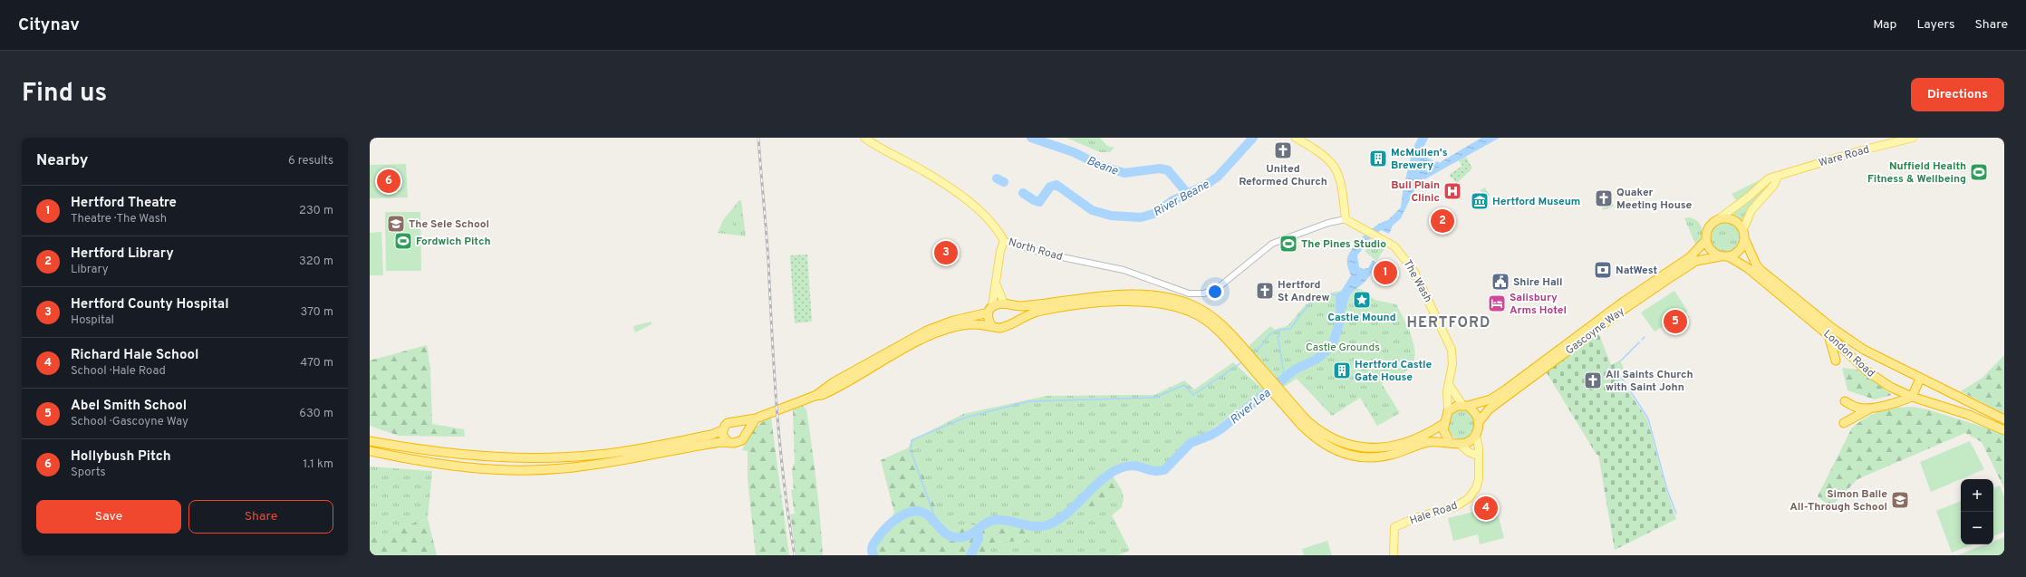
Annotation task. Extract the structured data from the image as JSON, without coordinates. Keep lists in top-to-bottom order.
{
  "streets": {
    "highway": ["Gascoyne Way", "London Road"],
    "main road": [
      "Ware Road",
      "North Road",
      "The Wash",
      "Hale Road"
    ]
  },
  "crossings": [
    ["Ware Road", "Gascoyne Way"],
    ["Ware Road", "London Road"],
    ["North Road", "The Wash"],
    ["The Wash", "Gascoyne Way"],
    ["The Wash", "Hale Road"],
    ["Gascoyne Way", "London Road"],
    ["Gascoyne Way", "Hale Road"]
  ],
  "districts": ["HERTFORD"],
  "water": ["Beane", "River Beane", "River Lea"],
  "parks": ["Castle Grounds"],
  "places": {
    "church": [
      "United Reformed Church",
      "Quaker Meeting House",
      "Hertford St Andrew",
      "All Saints Church with Saint John"
    ],
    "building": ["McMullen's Brewery", "Hertford Castle Gate House"],
    "sports": ["Nuffield Health Fitness & Wellbeing", "Fordwich Pitch", "The Pines Studio"],
    "hospital": ["Bull Plain Clinic"],
    "museum": ["Hertford Museum"],
    "school or university": ["The Sele School", "Simon Balle All-Through School"],
    "bank": ["NatWest"],
    "public building": ["Shire Hall"],
    "place": ["Castle Mound"],
    "hotel": ["Salisbury Arms Hotel"]
  },
  "page": {
    "header": "Citynav",
    "nav": ["Map", "Layers", "Share"],
    "title": "Find us",
    "buttons": [
      "Directions",
      ["Save", "Share"]
    ],
    "heading": ["Nearby", "6 results"],
    "pins": [
      "6",
      "2",
      "3",
      "1",
      "5",
      "4"
    ],
    "list": [
      {
        "mark": "1",
        "name": "Hertford Theatre",
        "note": "Theatre · The Wash",
        "value": "230 m"
      },
      {
        "mark": "2",
        "name": "Hertford Library",
        "note": "Library",
        "value": "320 m"
      },
      {
        "mark": "3",
        "name": "Hertford County Hospital",
        "note": "Hospital",
        "value": "370 m"
      },
      {
        "mark": "4",
        "name": "Richard Hale School",
        "note": "School · Hale Road",
        "value": "470 m"
      },
      {
        "mark": "5",
        "name": "Abel Smith School",
        "note": "School · Gascoyne Way",
        "value": "630 m"
      },
      {
        "mark": "6",
        "name": "Hollybush Pitch",
        "note": "Sports",
        "value": "1.1 km"
      }
    ],
    "map_buttons": ["+", "−"]
  }
}
